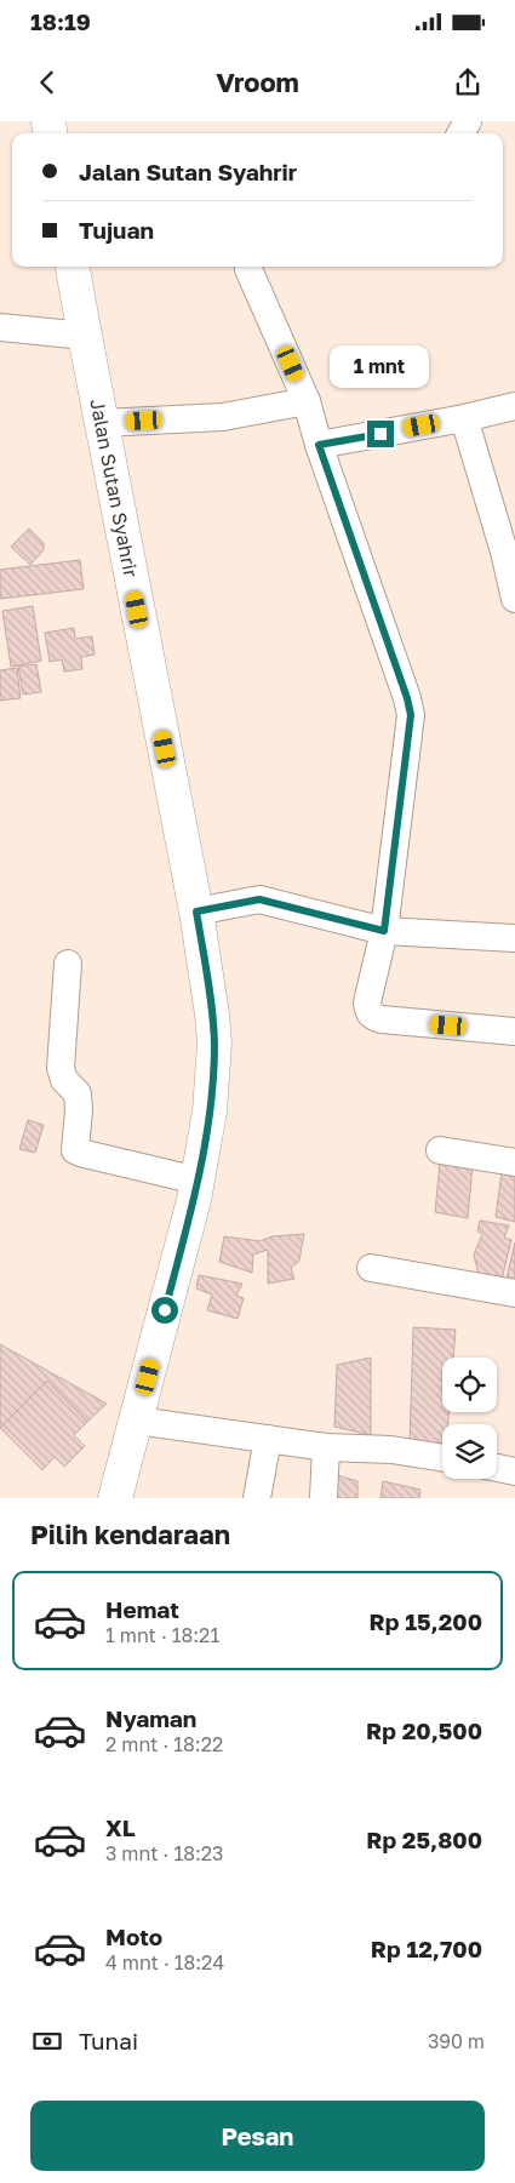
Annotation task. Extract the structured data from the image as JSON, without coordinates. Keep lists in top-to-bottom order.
{
  "streets": {
    "highway": ["Jalan Sutan Syahrir"]
  },
  "page": {
    "status": "18:19",
    "header": "Vroom",
    "banner": ["Jalan Sutan Syahrir", "Tujuan"],
    "bubble": "1 mnt",
    "heading": "Pilih kendaraan",
    "list": [
      {
        "name": "Hemat",
        "note": "1 mnt · 18:21",
        "value": "Rp 15,200"
      },
      {
        "name": "Nyaman",
        "note": "2 mnt · 18:22",
        "value": "Rp 20,500"
      },
      {
        "name": "XL",
        "note": "3 mnt · 18:23",
        "value": "Rp 25,800"
      },
      {
        "name": "Moto",
        "note": "4 mnt · 18:24",
        "value": "Rp 12,700"
      }
    ],
    "pay": ["Tunai", "390 m"],
    "buttons": "Pesan"
  }
}
